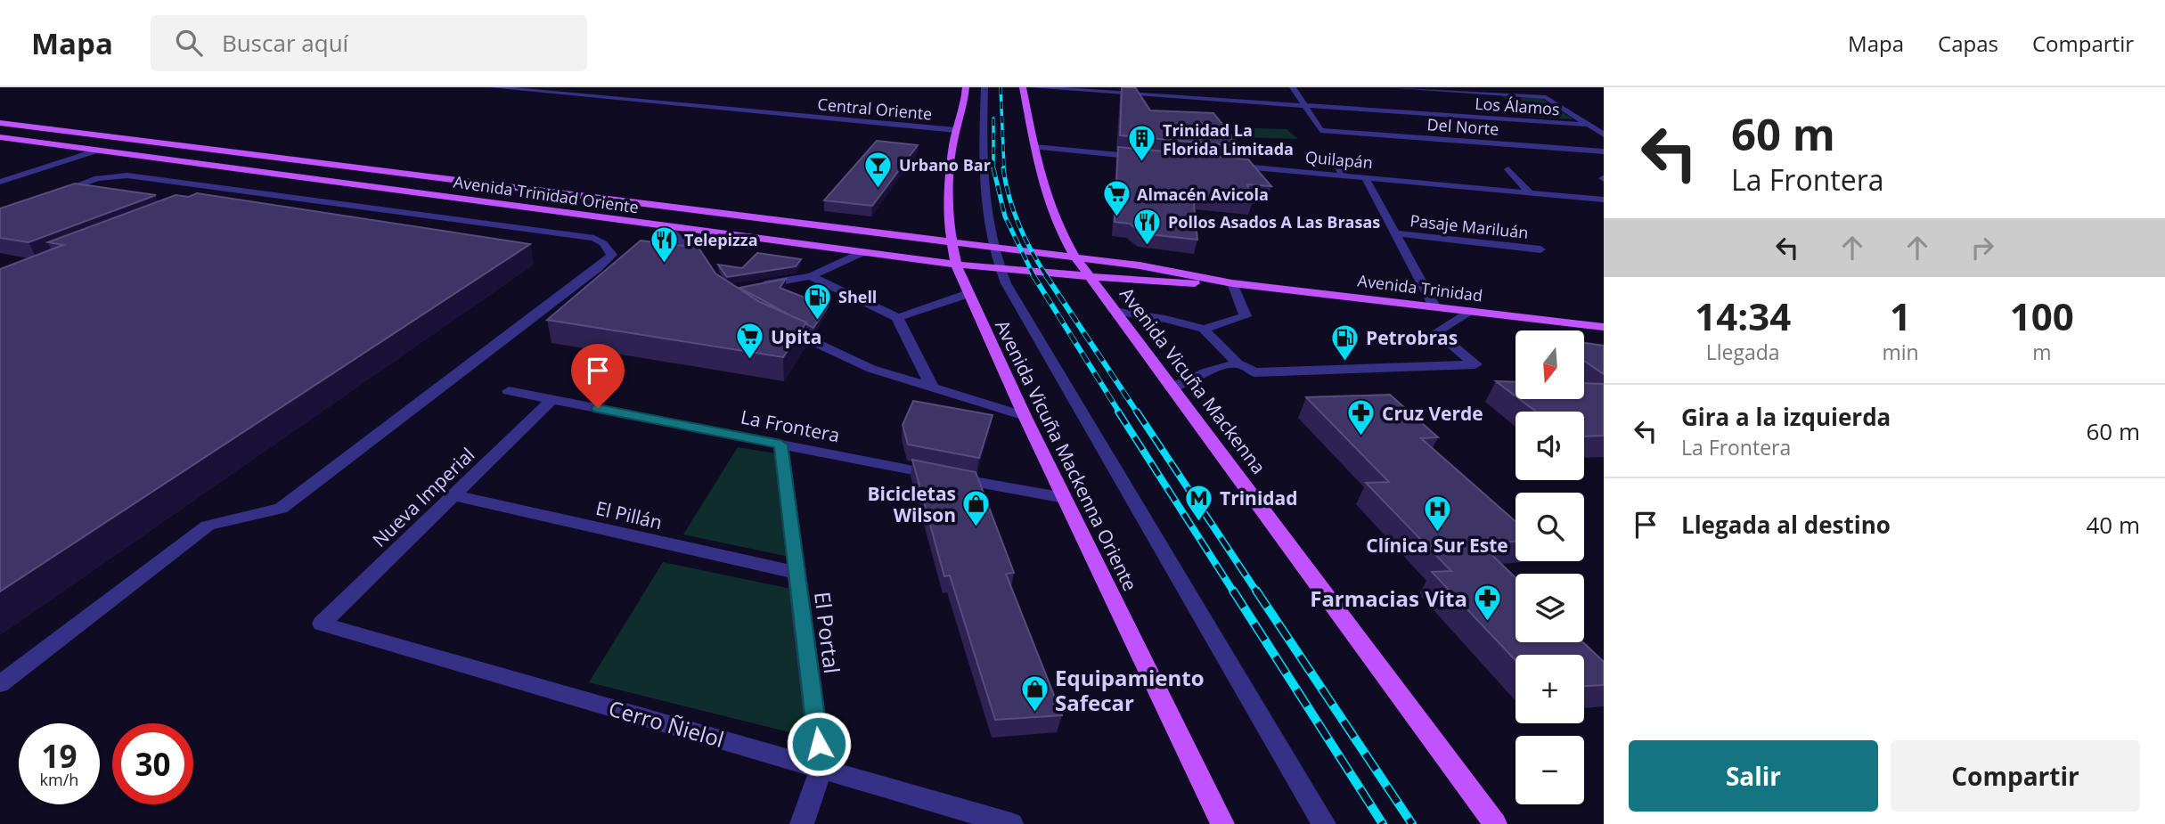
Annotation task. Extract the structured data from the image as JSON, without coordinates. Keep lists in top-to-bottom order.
{
  "streets": {
    "main road": [
      "Avenida Trinidad Oriente",
      "Avenida Trinidad",
      "Avenida Vicuña Mackenna",
      "Avenida Vicuña Mackenna Oriente"
    ],
    "street": [
      "Los Álamos",
      "Central Oriente",
      "Del Norte",
      "Quilapán",
      "Pasaje Mariluán",
      "La Frontera",
      "Nueva Imperial",
      "El Pillán",
      "El Portal",
      "Cerro Ñielol"
    ]
  },
  "crossings": [
    ["Los Álamos", "Del Norte"],
    ["Central Oriente", "Avenida Vicuña Mackenna Oriente"],
    ["Avenida Trinidad Oriente", "Avenida Trinidad"],
    ["Avenida Trinidad Oriente", "Avenida Vicuña Mackenna"],
    ["Avenida Trinidad Oriente", "Avenida Vicuña Mackenna Oriente"],
    ["Avenida Trinidad", "Avenida Vicuña Mackenna"],
    ["La Frontera", "Avenida Vicuña Mackenna Oriente"],
    ["La Frontera", "Nueva Imperial"],
    ["La Frontera", "El Portal"],
    ["Nueva Imperial", "El Pillán"],
    ["Nueva Imperial", "Cerro Ñielol"],
    ["El Pillán", "El Portal"],
    ["El Portal", "Cerro Ñielol"]
  ],
  "places": {
    "building": ["Trinidad La Florida Limitada"],
    "bar": ["Urbano Bar"],
    "supermarket": ["Almacén Avicola", "Upita"],
    "restaurant": ["Pollos Asados A Las Brasas", "Telepizza"],
    "fuel station": ["Shell", "Petrobras"],
    "pharmacy": ["Cruz Verde", "Farmacias Vita"],
    "metro station": ["Trinidad"],
    "shop": ["Bicicletas Wilson", "Equipamiento Safecar"],
    "hospital": ["Clínica Sur Este"]
  },
  "north": "bottom",
  "page": {
    "header": "Mapa",
    "search": "Buscar aquí",
    "nav": ["Mapa", "Capas", "Compartir"],
    "turn": ["60 m", "La Frontera"],
    "eta": [
      "14:34",
      "Llegada",
      "1",
      "min",
      "100",
      "m"
    ],
    "map_buttons": ["+", "−"],
    "list": [
      {
        "name": "Gira a la izquierda",
        "note": "La Frontera",
        "value": "60 m"
      },
      {
        "name": "Llegada al destino",
        "value": "40 m"
      }
    ],
    "speed": "19 km/h",
    "limit": "30",
    "buttons": ["Salir", "Compartir"]
  }
}
